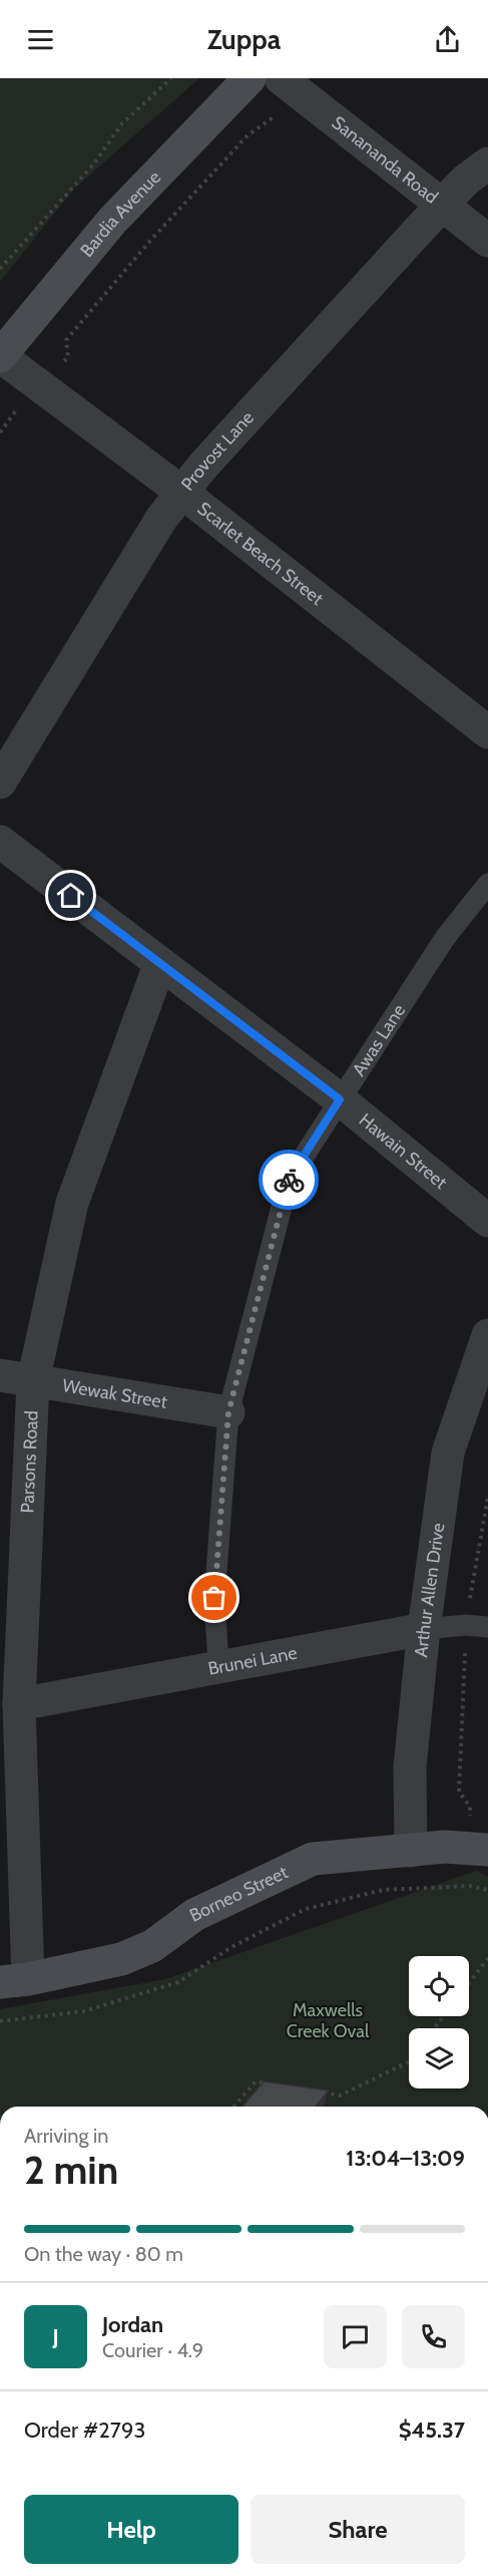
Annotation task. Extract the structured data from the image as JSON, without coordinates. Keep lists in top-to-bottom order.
{
  "streets": {
    "street": [
      "Sanananda Road",
      "Bardia Avenue",
      "Provost Lane",
      "Scarlet Beach Street",
      "Hawain Street",
      "Wewak Street",
      "Parsons Road",
      "Arthur Allen Drive",
      "Brunei Lane",
      "Borneo Street"
    ],
    "lane": ["Awas Lane"]
  },
  "crossings": [
    ["Sanananda Road", "Provost Lane"],
    ["Bardia Avenue", "Scarlet Beach Street"],
    ["Provost Lane", "Scarlet Beach Street"],
    ["Awas Lane", "Hawain Street"],
    ["Awas Lane", "Wewak Street"],
    ["Awas Lane", "Brunei Lane"],
    ["Hawain Street", "Parsons Road"],
    ["Wewak Street", "Parsons Road"],
    ["Parsons Road", "Brunei Lane"],
    ["Parsons Road", "Borneo Street"],
    ["Arthur Allen Drive", "Brunei Lane"],
    ["Arthur Allen Drive", "Borneo Street"]
  ],
  "parks": ["Maxwells Creek Oval"],
  "page": {
    "header": "Zuppa",
    "heading": ["2 min", "Arriving in", "13:04–13:09"],
    "panel": [
      "Jordan",
      "Courier · 4.9",
      "Order #2793",
      "$45.37"
    ],
    "bar": "On the way · 80 m",
    "round": "J",
    "buttons": ["Help", "Share"]
  }
}
